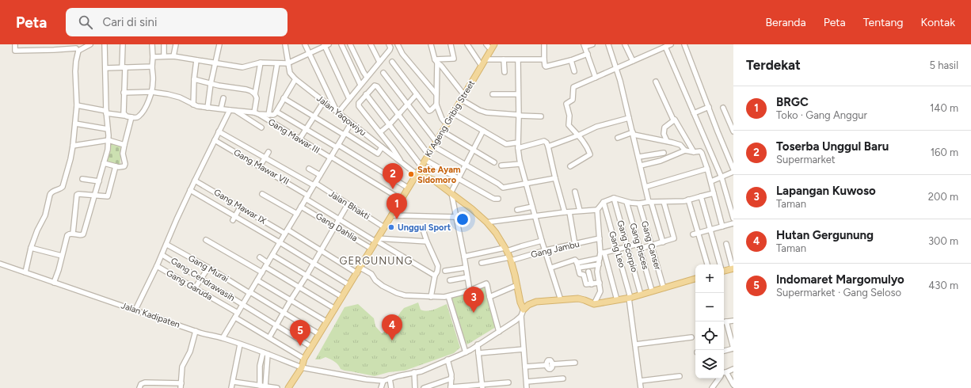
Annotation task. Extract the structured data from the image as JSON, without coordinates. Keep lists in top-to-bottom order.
{
  "streets": {
    "main road": ["Ki Ageng Gribig Street"],
    "street": [
      "Jalan Yaqowiyu",
      "Gang Mawar III",
      "Gang Mawar VII",
      "Jalan Bhakti",
      "Gang Mawar IX",
      "Gang Dahlia",
      "Gang Canser",
      "Gang Scorpio",
      "Gang Pisces",
      "Gang Jambu",
      "Gang Leo",
      "Gang Murai",
      "Gang Cendrawasih",
      "Gang Garuda",
      "Jalan Kadipaten"
    ]
  },
  "crossings": [
    ["Jalan Yaqowiyu", "Ki Ageng Gribig Street"],
    ["Ki Ageng Gribig Street", "Gang Mawar III"],
    ["Ki Ageng Gribig Street", "Gang Mawar VII"],
    ["Ki Ageng Gribig Street", "Jalan Bhakti"],
    ["Ki Ageng Gribig Street", "Gang Mawar IX"],
    ["Ki Ageng Gribig Street", "Gang Dahlia"],
    ["Ki Ageng Gribig Street", "Gang Murai"],
    ["Ki Ageng Gribig Street", "Gang Cendrawasih"],
    ["Ki Ageng Gribig Street", "Gang Garuda"],
    ["Ki Ageng Gribig Street", "Jalan Kadipaten"]
  ],
  "districts": ["GERGUNUNG"],
  "places": ["Sate Ayam Sidomoro", "Unggul Sport"],
  "page": {
    "header": "Peta",
    "search": "Cari di sini",
    "nav": [
      "Beranda",
      "Peta",
      "Tentang",
      "Kontak"
    ],
    "heading": ["Terdekat", "5 hasil"],
    "list": [
      {
        "mark": "1",
        "name": "BRGC",
        "note": "Toko · Gang Anggur",
        "value": "140 m"
      },
      {
        "mark": "2",
        "name": "Toserba Unggul Baru",
        "note": "Supermarket",
        "value": "160 m"
      },
      {
        "mark": "3",
        "name": "Lapangan Kuwoso",
        "note": "Taman",
        "value": "200 m"
      },
      {
        "mark": "4",
        "name": "Hutan Gergunung",
        "note": "Taman",
        "value": "300 m"
      },
      {
        "mark": "5",
        "name": "Indomaret Margomulyo",
        "note": "Supermarket · Gang Seloso",
        "value": "430 m"
      }
    ],
    "pins": [
      "2",
      "1",
      "3",
      "4",
      "5"
    ],
    "map_buttons": ["+", "−"]
  }
}
